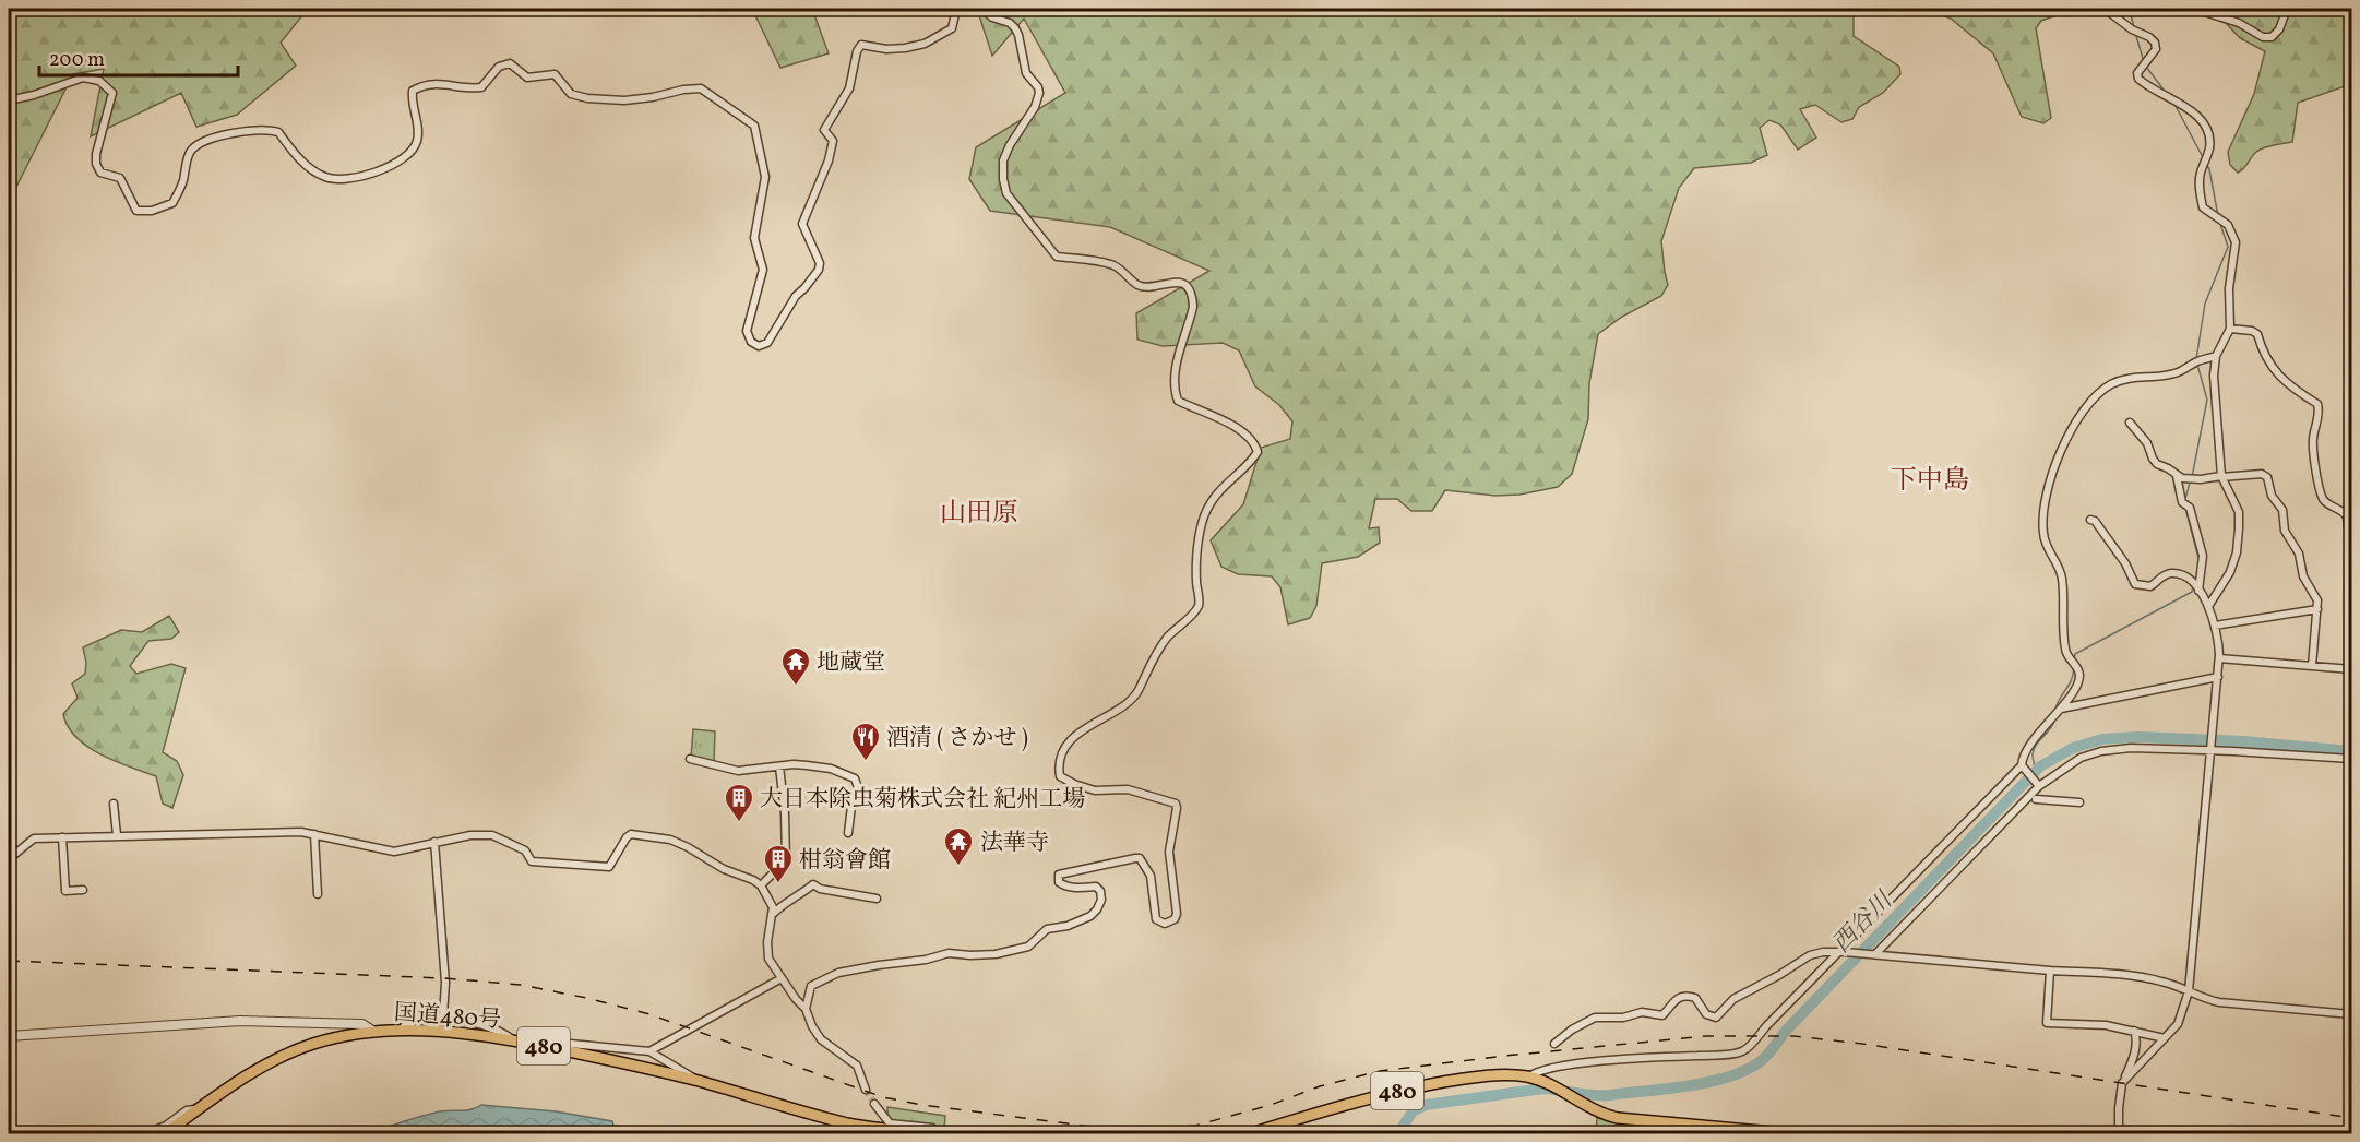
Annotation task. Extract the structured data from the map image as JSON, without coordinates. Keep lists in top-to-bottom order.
{
  "streets": {
    "highway": ["国道480号", "480"]
  },
  "districts": ["下中島", "山田原"],
  "water": ["西谷川"],
  "places": {
    "temple": ["地蔵堂", "法華寺"],
    "restaurant": ["酒清 ( さかせ )"],
    "building": ["大日本除虫菊株式会社 紀州工場", "柑翁會館"]
  },
  "scale_bar": "200 m"
}
